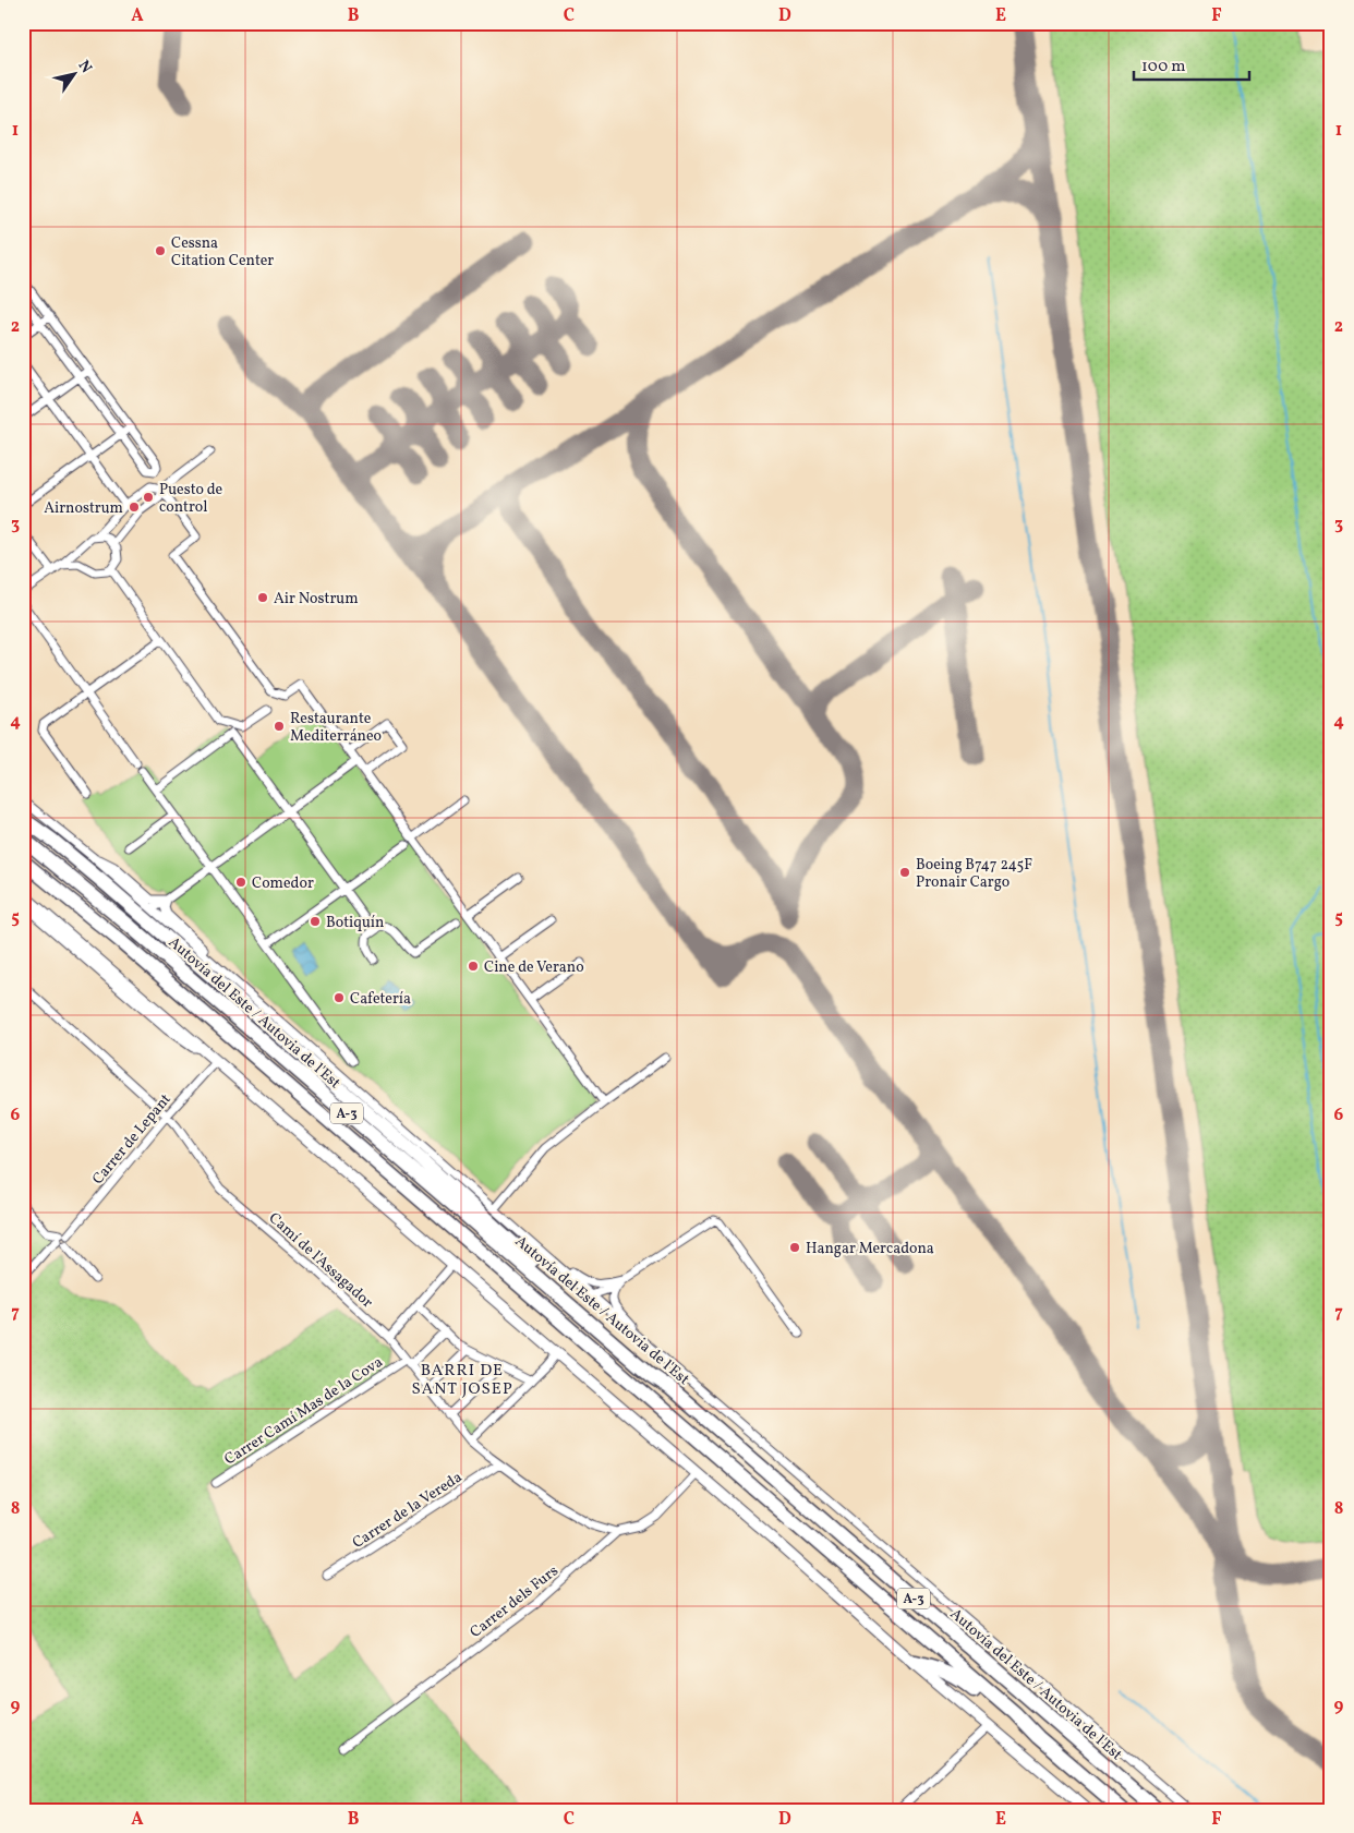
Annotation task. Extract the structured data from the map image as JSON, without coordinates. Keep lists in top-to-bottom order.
{
  "streets": {
    "highway": ["Autovía del Este / Autovia de l'Est", "A-3"],
    "street": [
      "Carrer de Lepant",
      "Camí de l'Assagador",
      "Carrer Camí Mas de la Cova",
      "Carrer de la Vereda",
      "Carrer dels Furs"
    ]
  },
  "crossings": [
    ["Carrer de Lepant", "Camí de l'Assagador"],
    ["Camí de l'Assagador", "Carrer Camí Mas de la Cova"],
    ["Camí de l'Assagador", "Carrer de la Vereda"],
    ["Camí de l'Assagador", "Carrer dels Furs"]
  ],
  "districts": ["BARRI DE SANT JOSEP"],
  "places": [
    "Cessna Citation Center",
    "Puesto de control",
    "Airnostrum",
    "Air Nostrum",
    "Restaurante Mediterráneo",
    "Boeing B747 245F Pronair Cargo",
    "Comedor",
    "Botiquín",
    "Cine de Verano",
    "Cafetería",
    "Hangar Mercadona"
  ],
  "scale_bar": "100 m",
  "north": "top right",
  "grid": {
    "columns": [
      "A",
      "B",
      "C",
      "D",
      "E",
      "F"
    ],
    "rows": [
      "1",
      "2",
      "3",
      "4",
      "5",
      "6",
      "7",
      "8",
      "9"
    ]
  }
}
